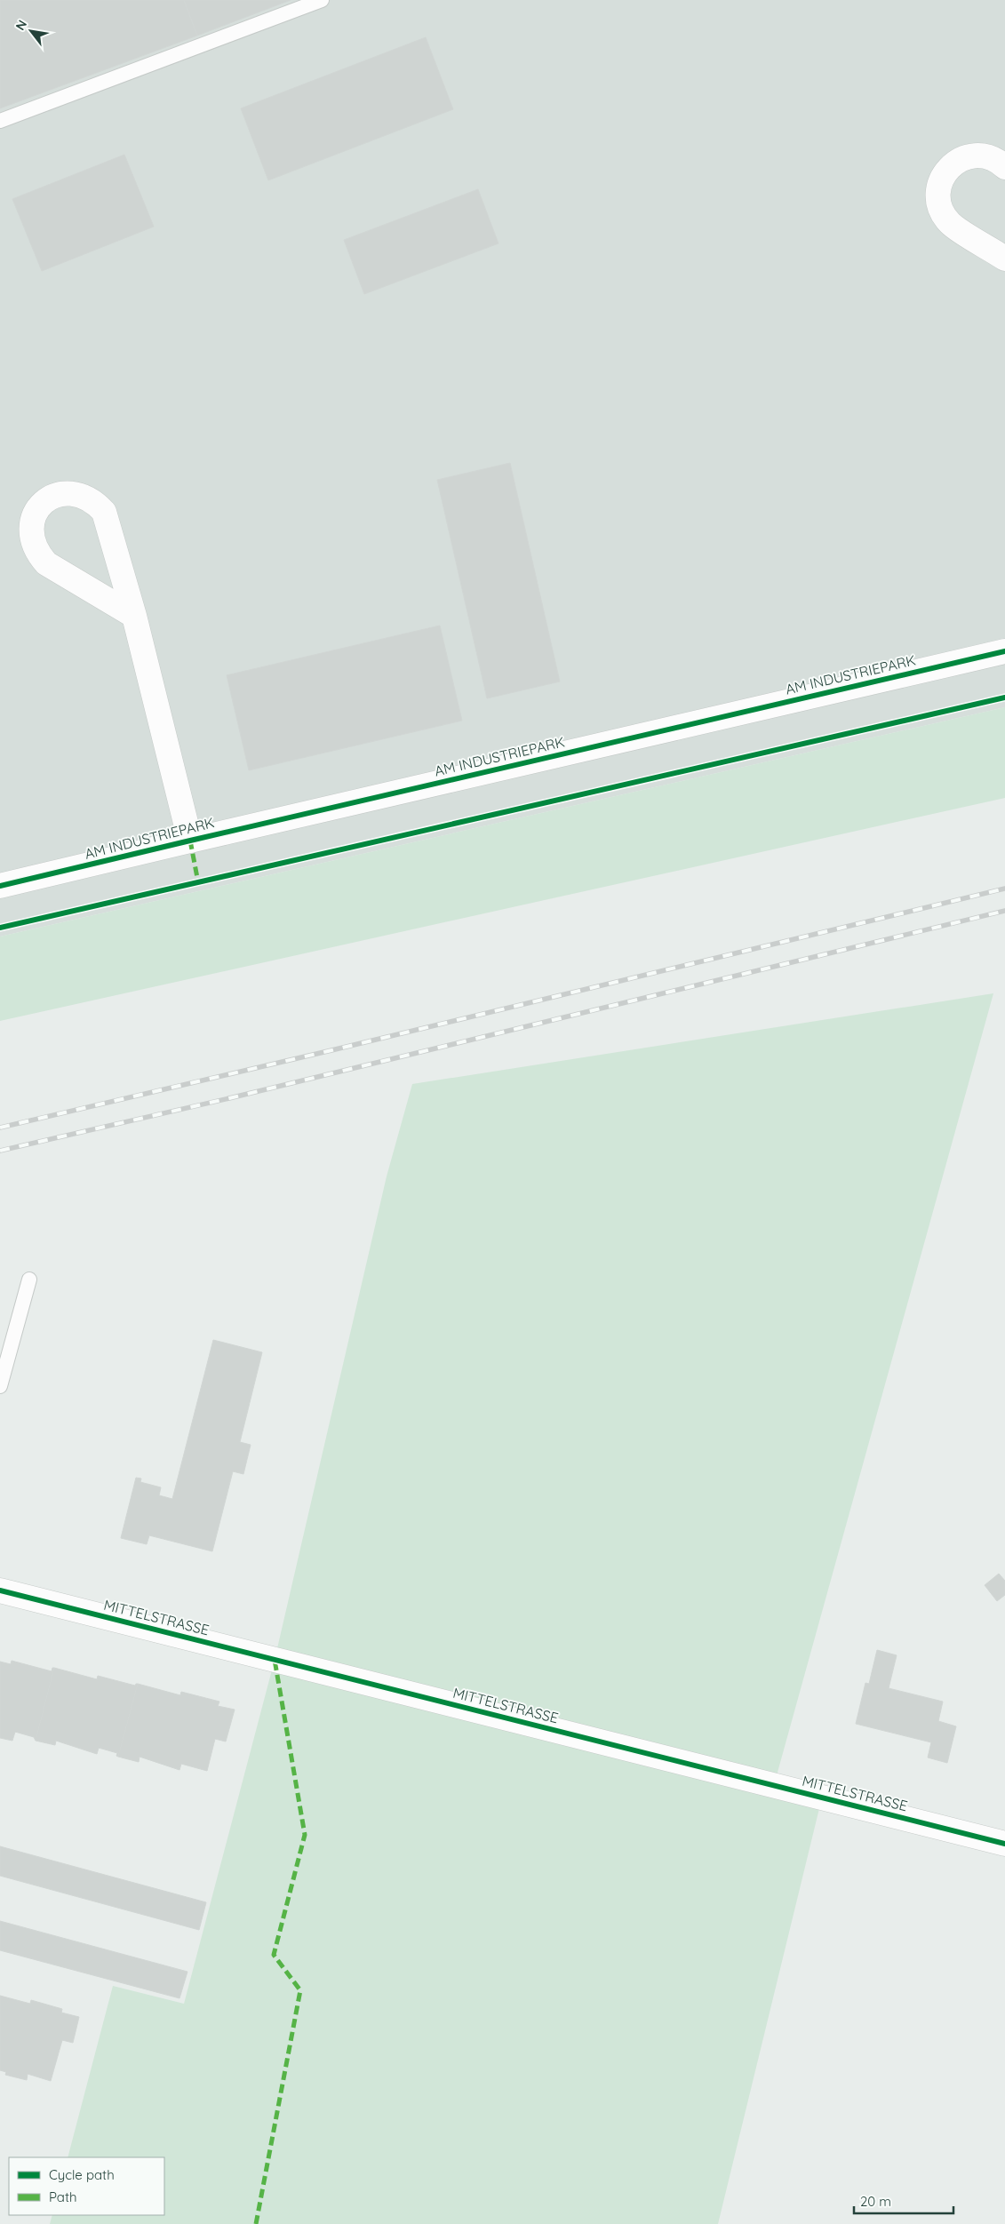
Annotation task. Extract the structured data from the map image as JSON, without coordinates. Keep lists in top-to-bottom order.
{
  "streets": {
    "street": ["AM INDUSTRIEPARK", "MITTELSTRASSE"]
  },
  "legend": ["Cycle path", "Path"],
  "scale_bar": "20 m",
  "north": "top left"
}
